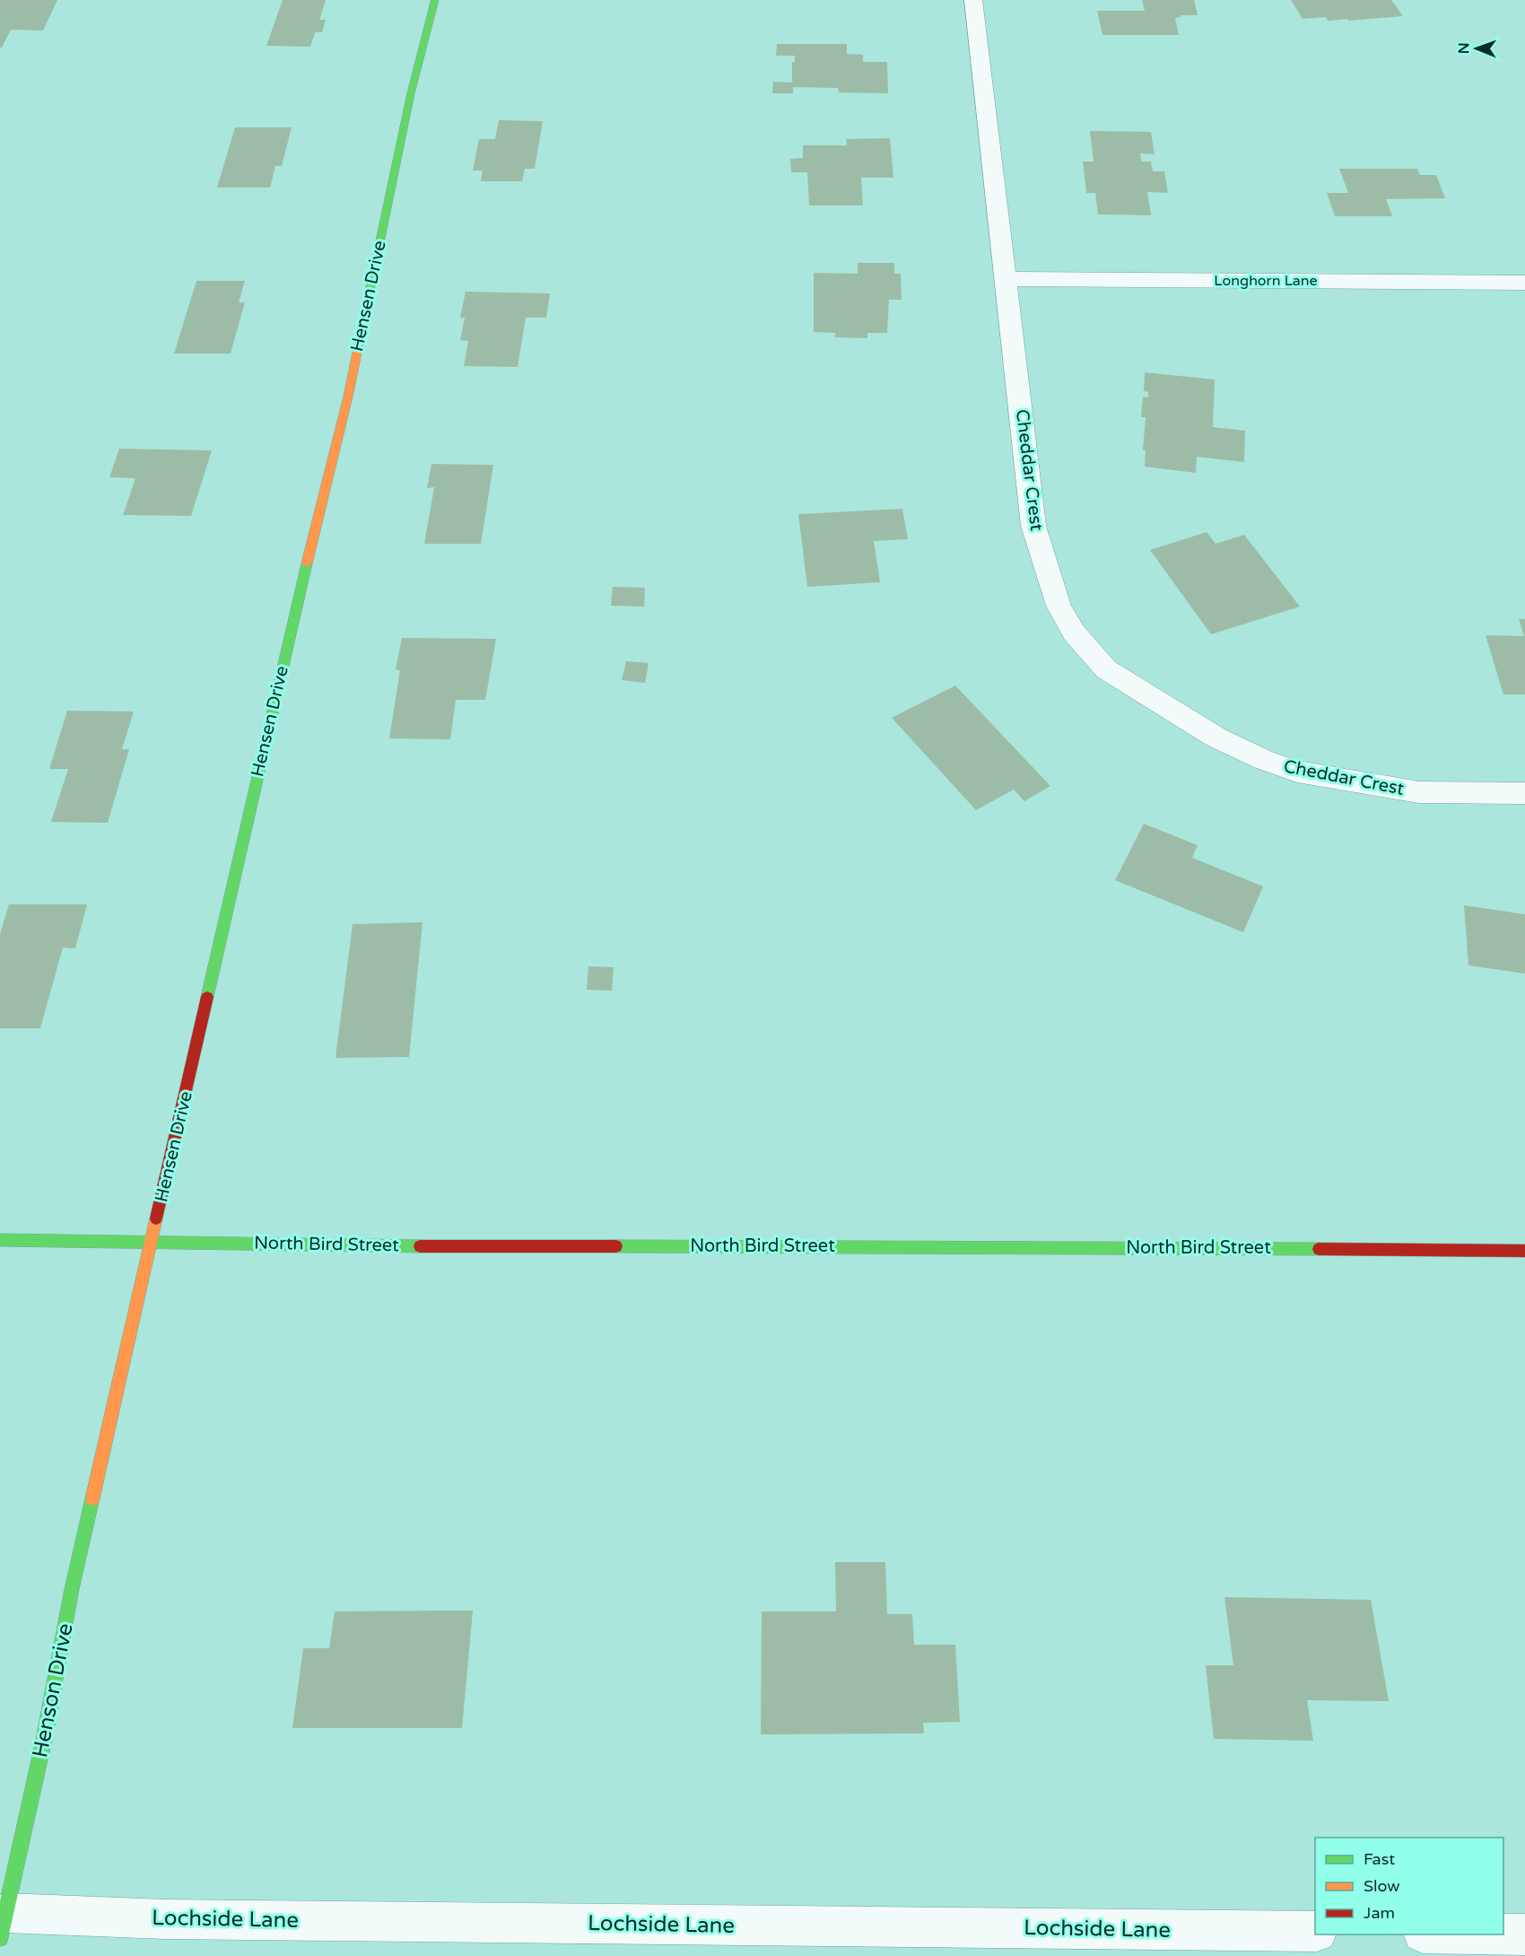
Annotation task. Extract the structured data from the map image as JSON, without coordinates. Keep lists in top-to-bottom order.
{
  "streets": {
    "street": [
      "Longhorn Lane",
      "Hensen Drive",
      "Cheddar Crest",
      "North Bird Street",
      "Henson Drive",
      "Lochside Lane"
    ]
  },
  "crossings": [
    ["Longhorn Lane", "Cheddar Crest"],
    ["Hensen Drive", "North Bird Street"],
    ["Hensen Drive", "Henson Drive"],
    ["Henson Drive", "Lochside Lane"]
  ],
  "legend": ["Fast", "Slow", "Jam"],
  "north": "left"
}
